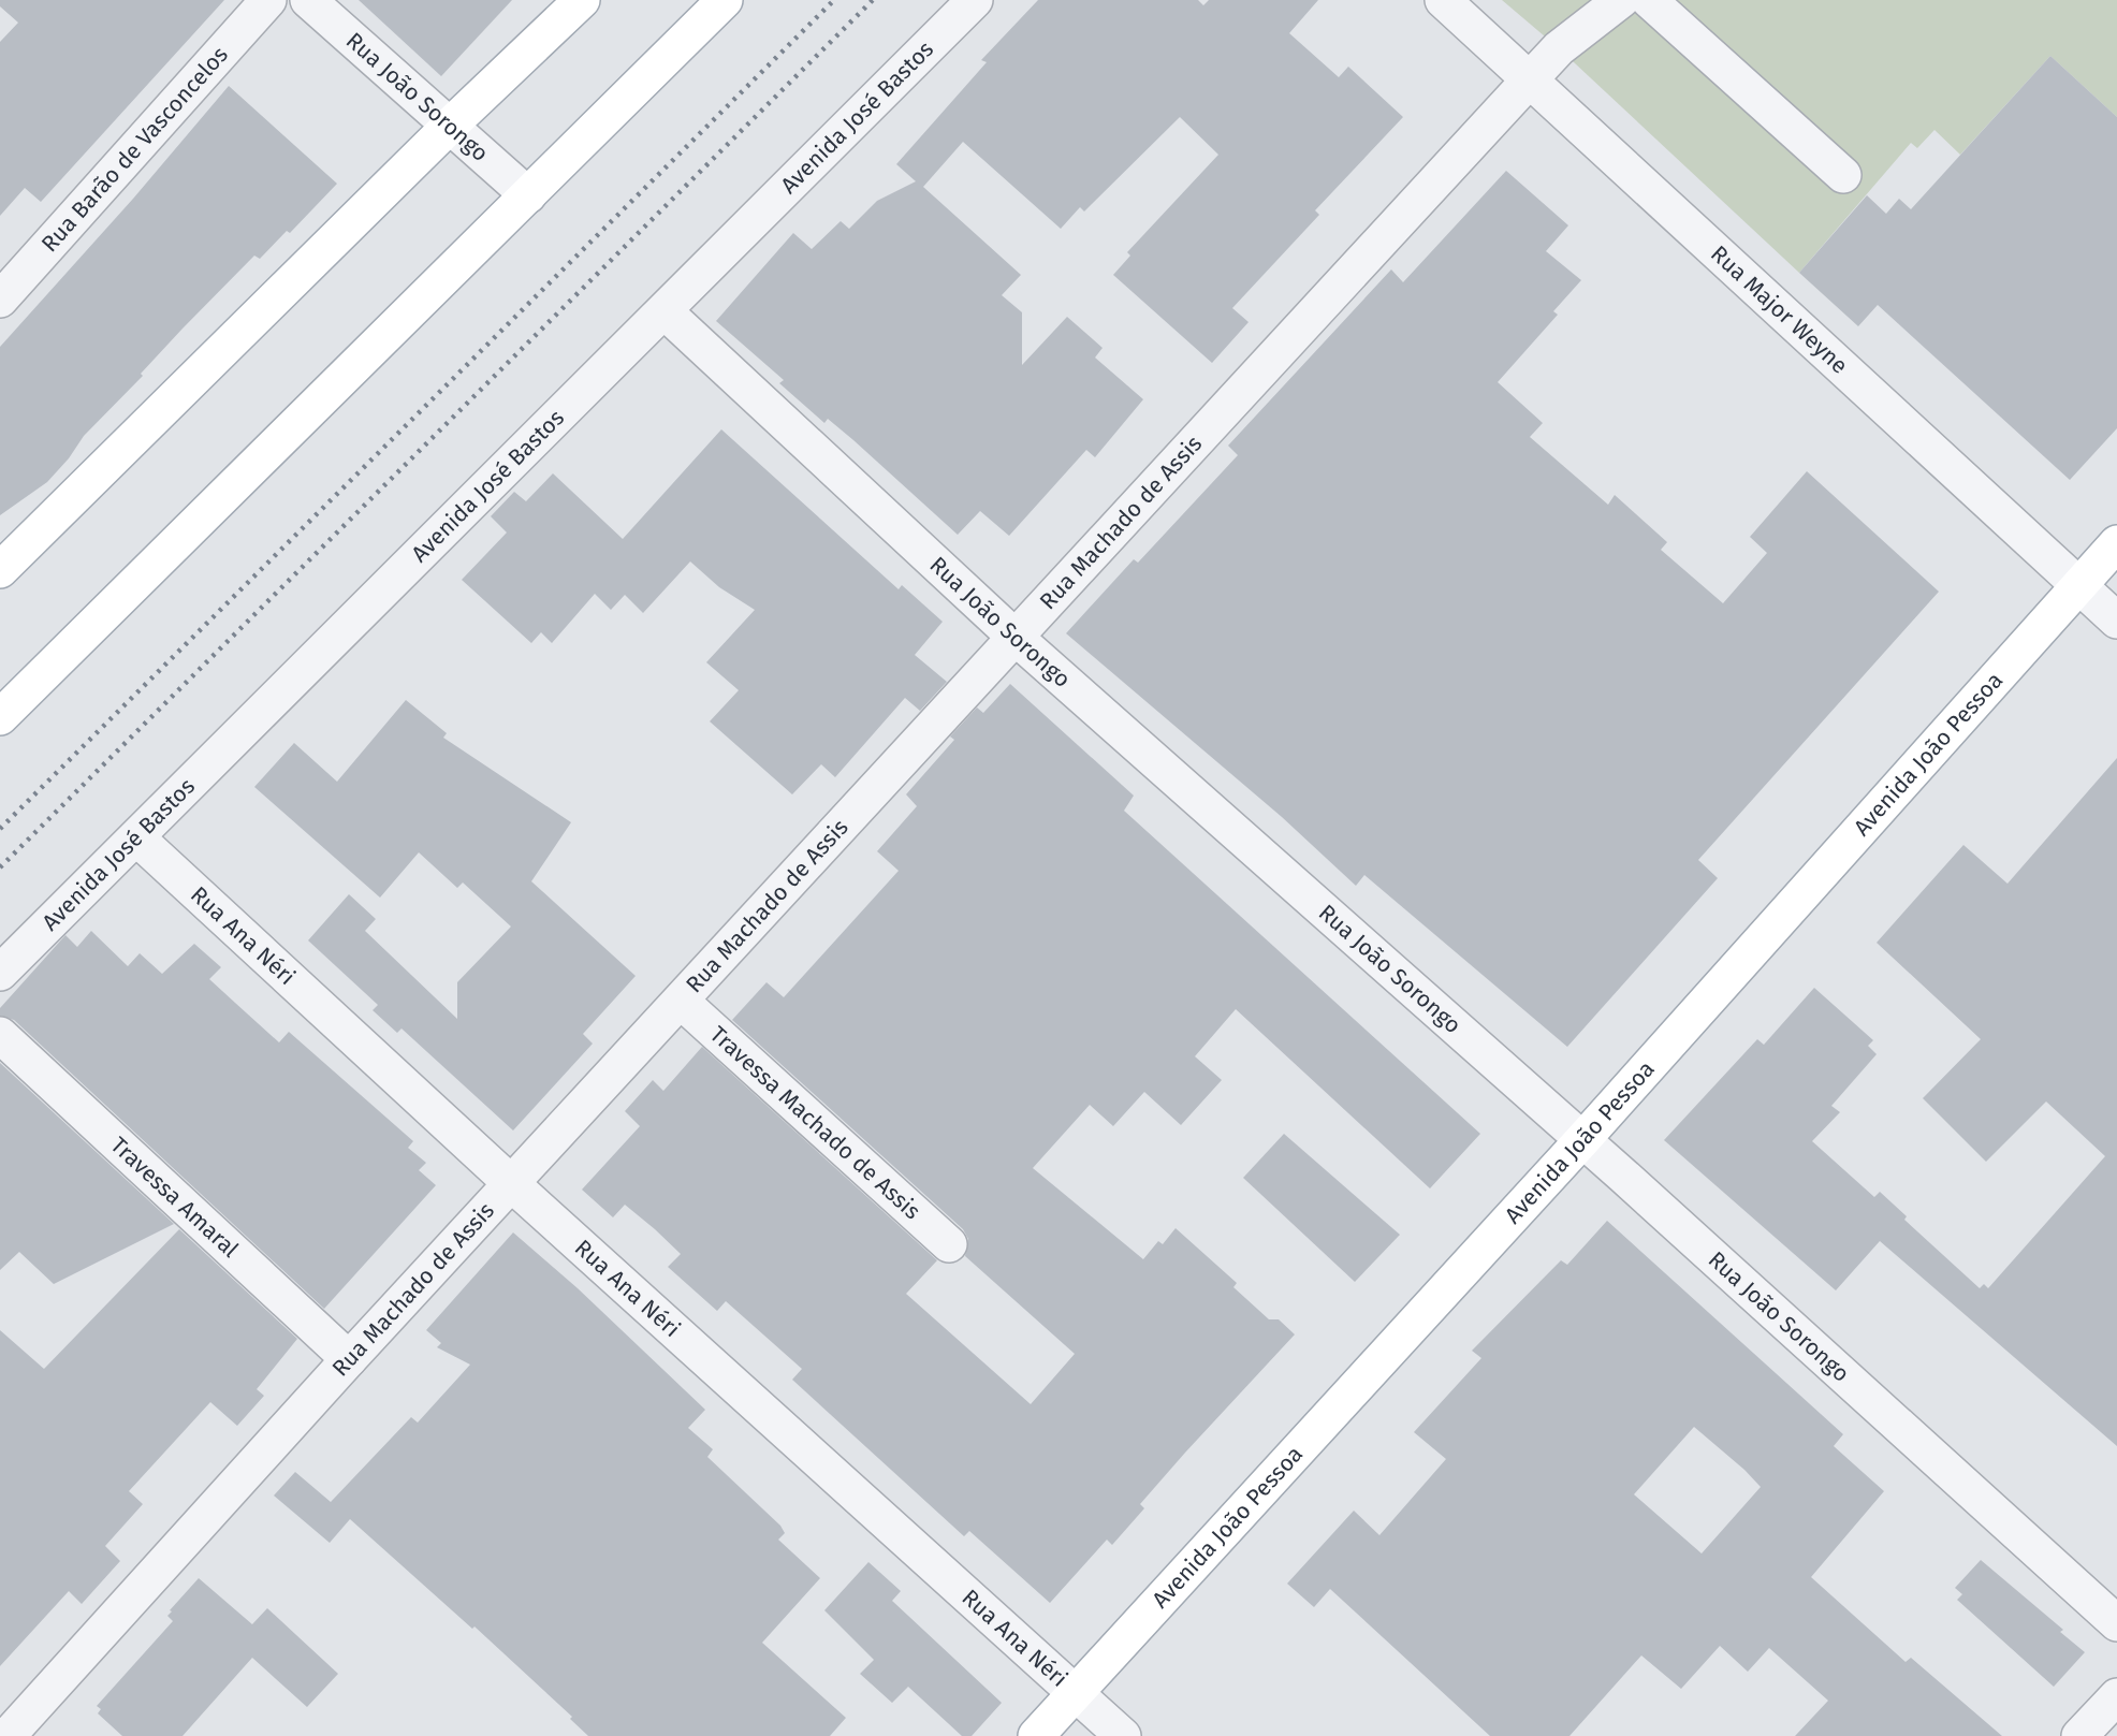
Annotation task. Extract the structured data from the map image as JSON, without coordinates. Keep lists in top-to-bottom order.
{
  "streets": {
    "main road": ["Avenida João Pessoa"],
    "street": [
      "Rua João Sorongo",
      "Avenida José Bastos",
      "Rua Barão de Vasconcelos",
      "Rua Major Weyne",
      "Rua Machado de Assis",
      "Rua Ana Néri",
      "Travessa Machado de Assis",
      "Travessa Amaral"
    ]
  },
  "crossings": [
    ["Rua João Sorongo", "Avenida José Bastos"],
    ["Rua João Sorongo", "Rua Machado de Assis"],
    ["Rua João Sorongo", "Avenida João Pessoa"],
    ["Avenida José Bastos", "Rua Ana Néri"],
    ["Rua Major Weyne", "Rua Machado de Assis"],
    ["Rua Major Weyne", "Avenida João Pessoa"],
    ["Rua Machado de Assis", "Rua Ana Néri"],
    ["Rua Machado de Assis", "Travessa Machado de Assis"],
    ["Rua Machado de Assis", "Travessa Amaral"],
    ["Avenida João Pessoa", "Rua Ana Néri"]
  ]
}
